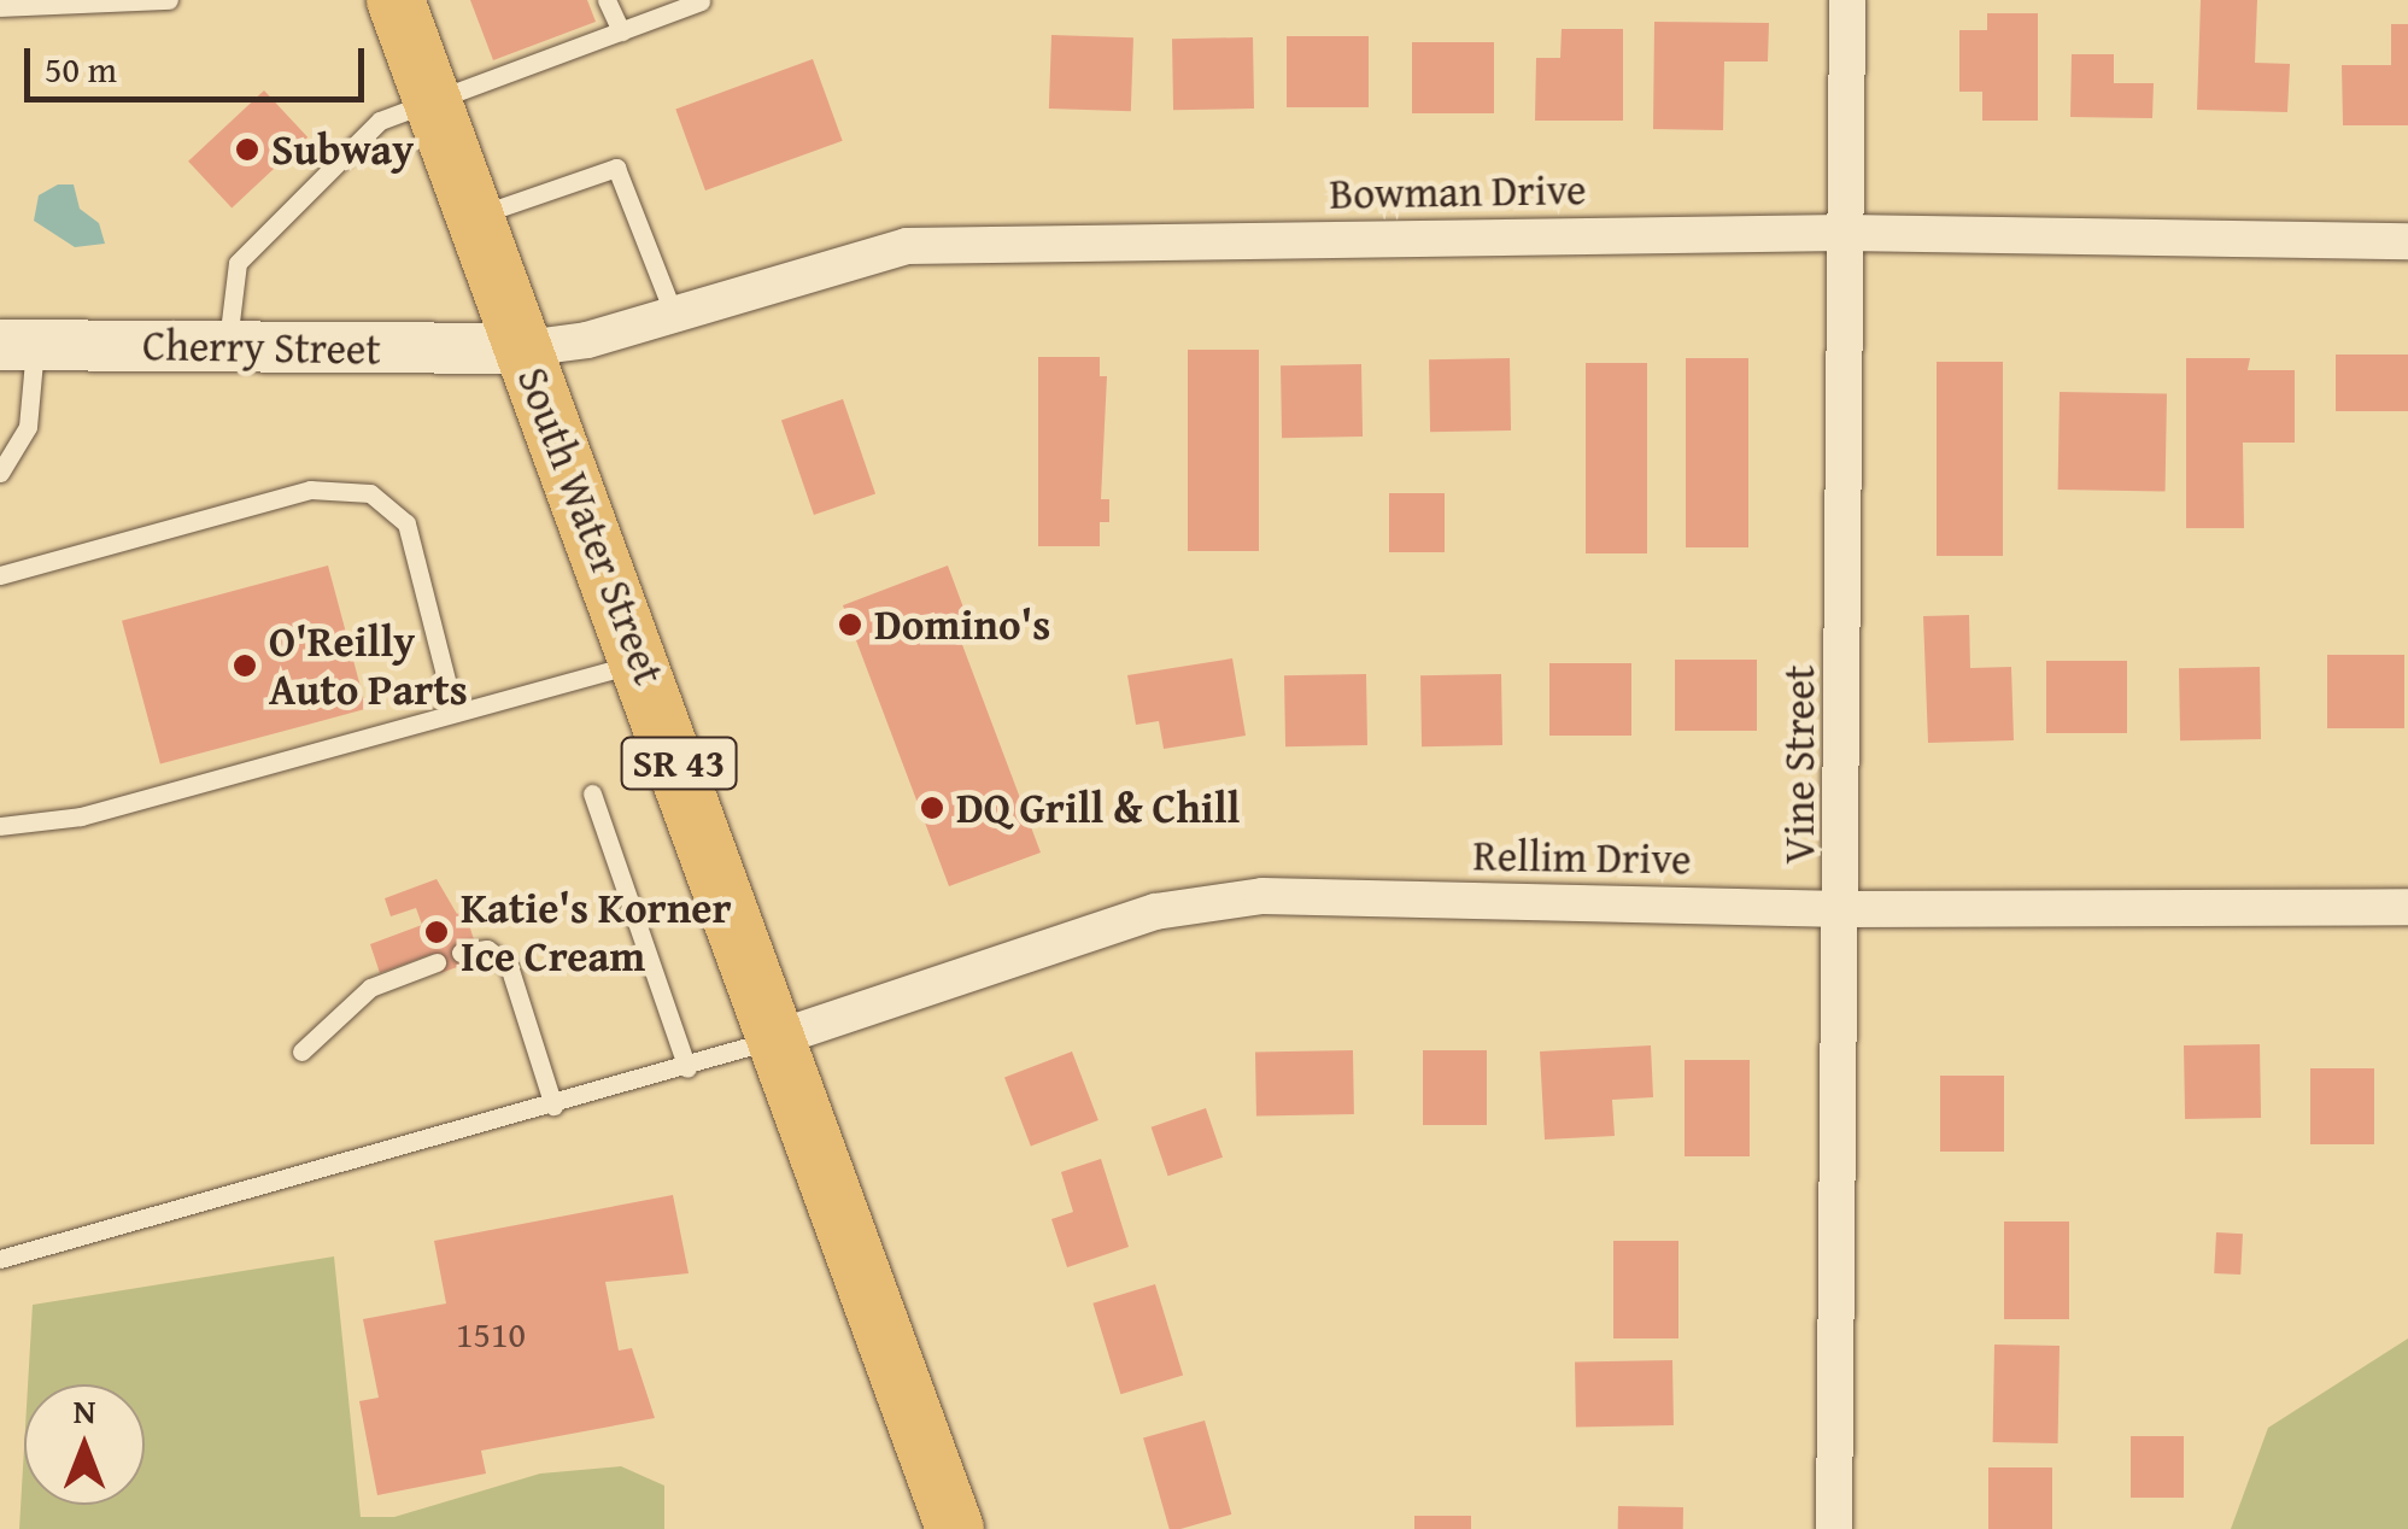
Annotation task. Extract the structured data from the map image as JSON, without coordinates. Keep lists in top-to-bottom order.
{
  "streets": {
    "main road": ["South Water Street", "SR 43"],
    "street": [
      "Bowman Drive",
      "Cherry Street",
      "Vine Street",
      "Rellim Drive"
    ]
  },
  "crossings": [
    ["Bowman Drive", "Cherry Street"],
    ["Bowman Drive", "South Water Street"],
    ["Bowman Drive", "Vine Street"],
    ["Cherry Street", "South Water Street"],
    ["South Water Street", "Rellim Drive"],
    ["Vine Street", "Rellim Drive"]
  ],
  "places": [
    "Subway",
    "Domino's",
    "O'Reilly Auto Parts",
    "DQ Grill & Chill",
    "Katie's Korner Ice Cream"
  ],
  "house_numbers": ["1510"],
  "scale_bar": "50 m",
  "north": "top"
}
